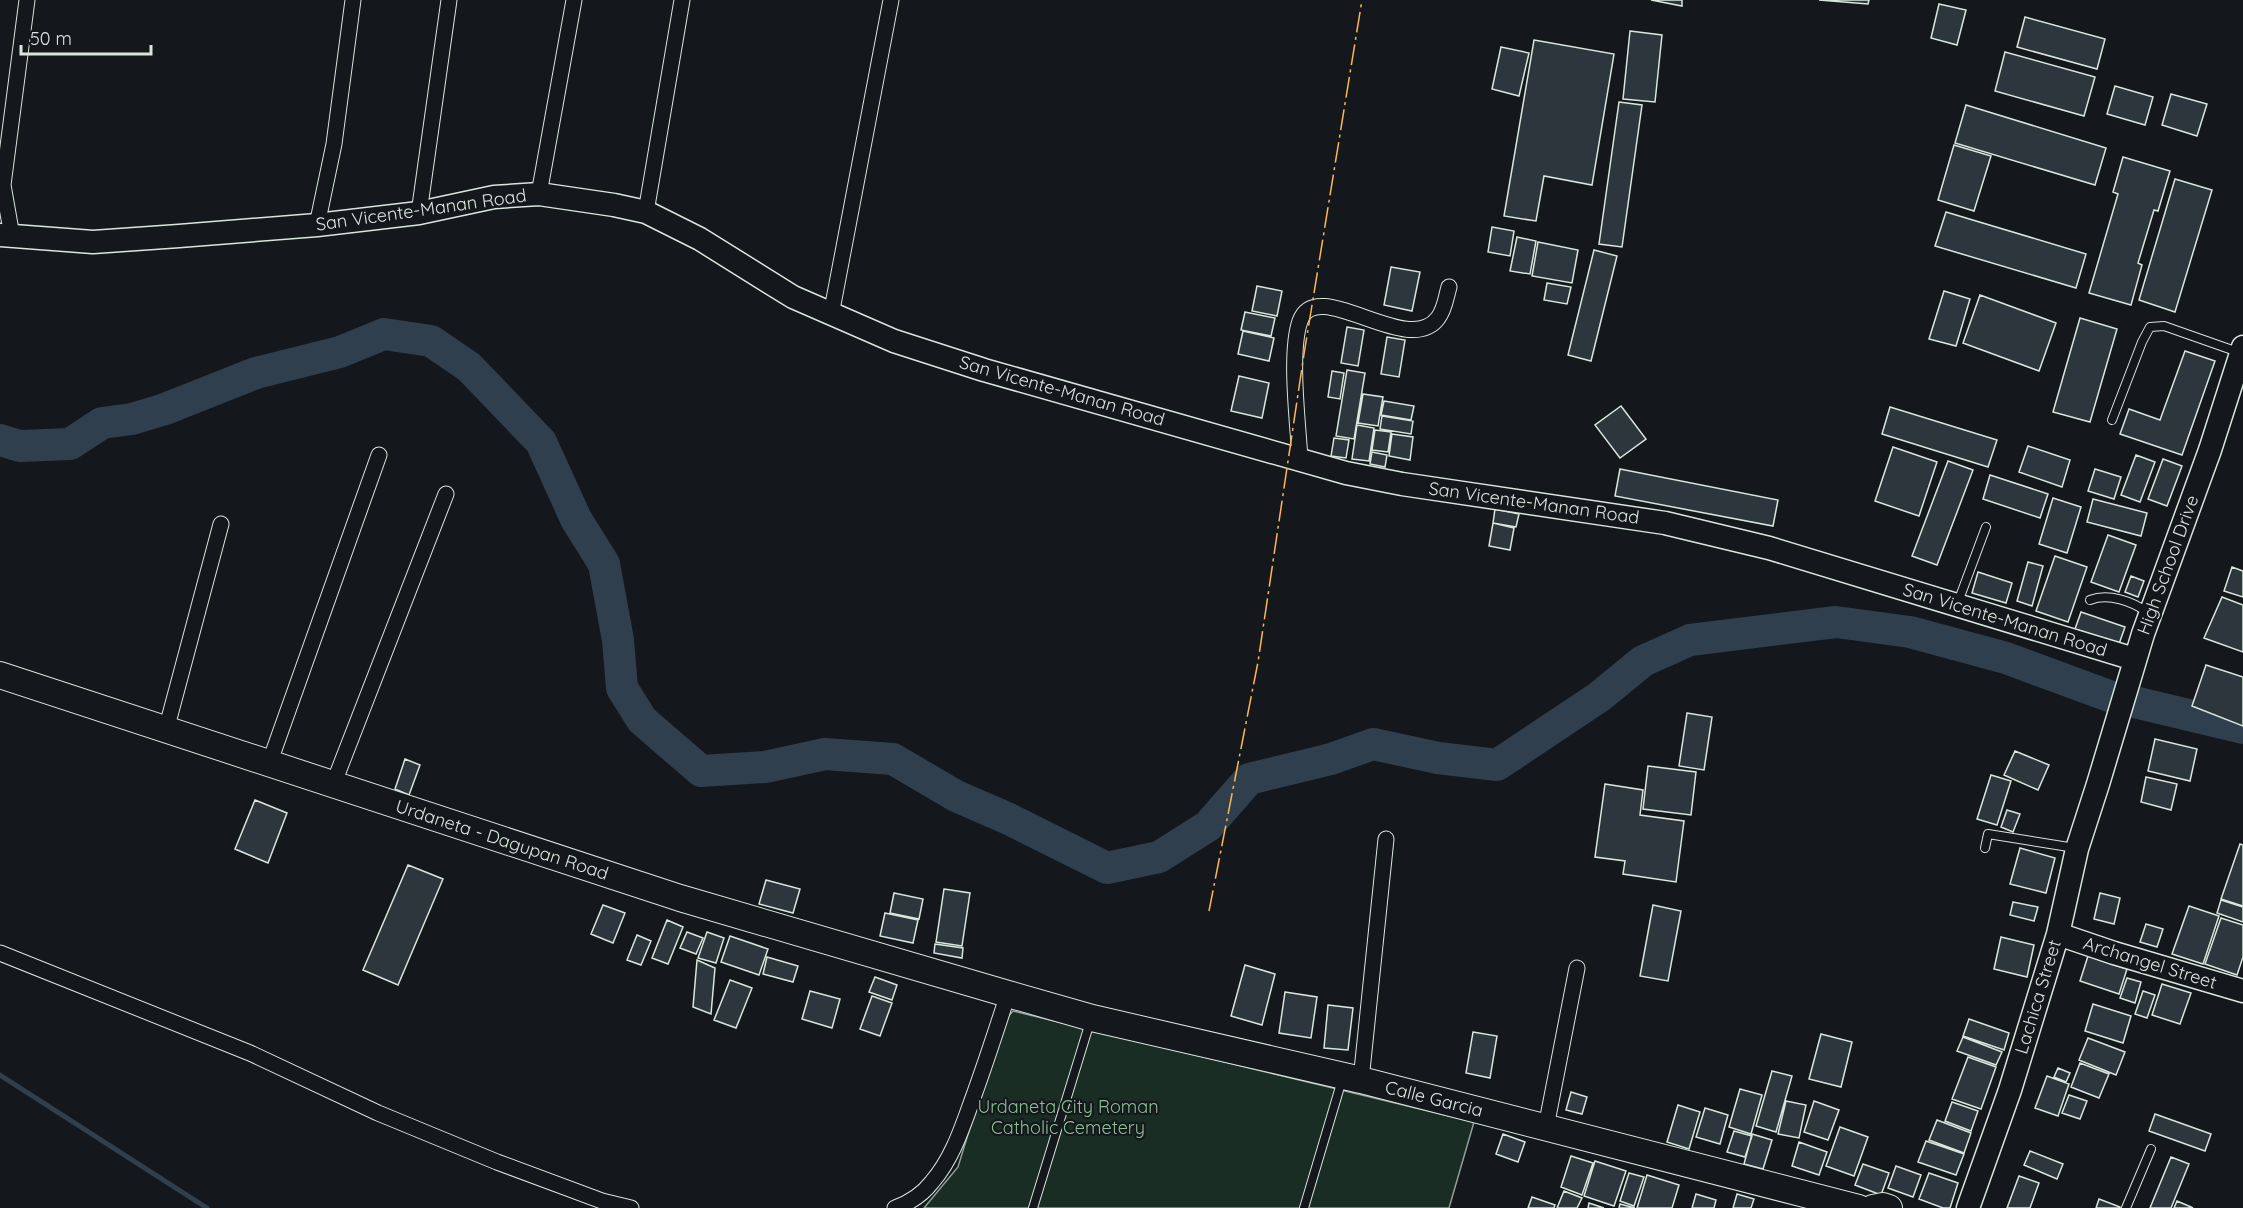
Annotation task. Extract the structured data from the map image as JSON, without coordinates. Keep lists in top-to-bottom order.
{
  "streets": {
    "main road": ["Urdaneta - Dagupan Road", "Calle Garcia"],
    "street": [
      "San Vicente-Manan Road",
      "High School Drive",
      "Archangel Street",
      "Lachica Street"
    ]
  },
  "crossings": [
    ["San Vicente-Manan Road", "High School Drive"],
    ["High School Drive", "Lachica Street"],
    ["Urdaneta - Dagupan Road", "Calle Garcia"],
    ["Archangel Street", "Lachica Street"]
  ],
  "parks": ["Urdaneta City Roman Catholic Cemetery"],
  "scale_bar": "50 m"
}
